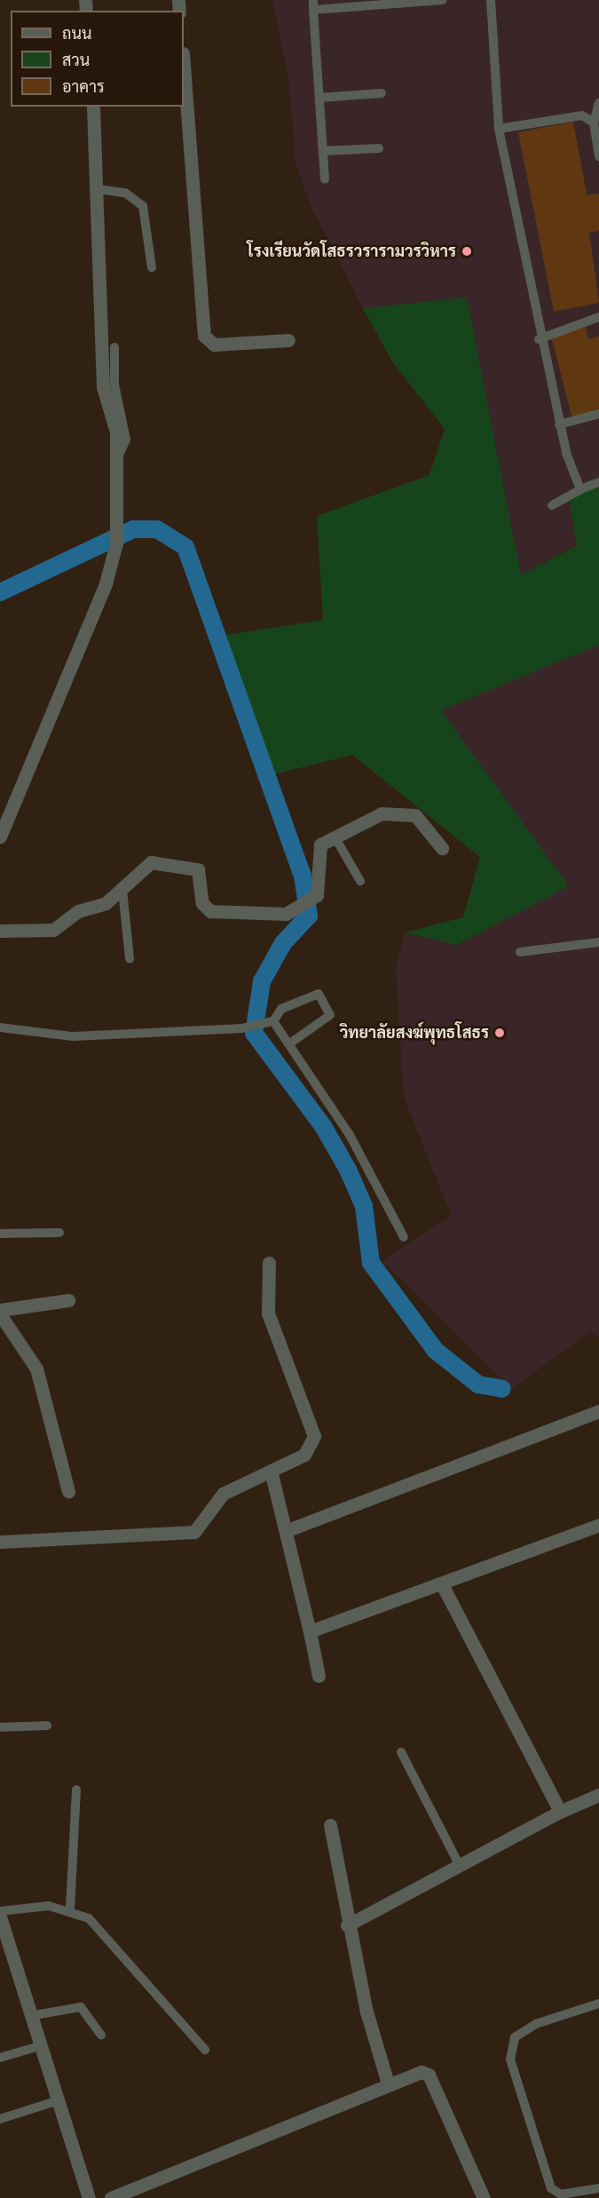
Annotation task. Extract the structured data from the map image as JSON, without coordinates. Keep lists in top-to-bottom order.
{
  "places": ["โรงเรียนวัดโสธรวรารามวรวิหาร", "วิทยาลัยสงฆ์พุทธโสธร"],
  "legend": ["ถนน", "สวน", "อาคาร"]
}
